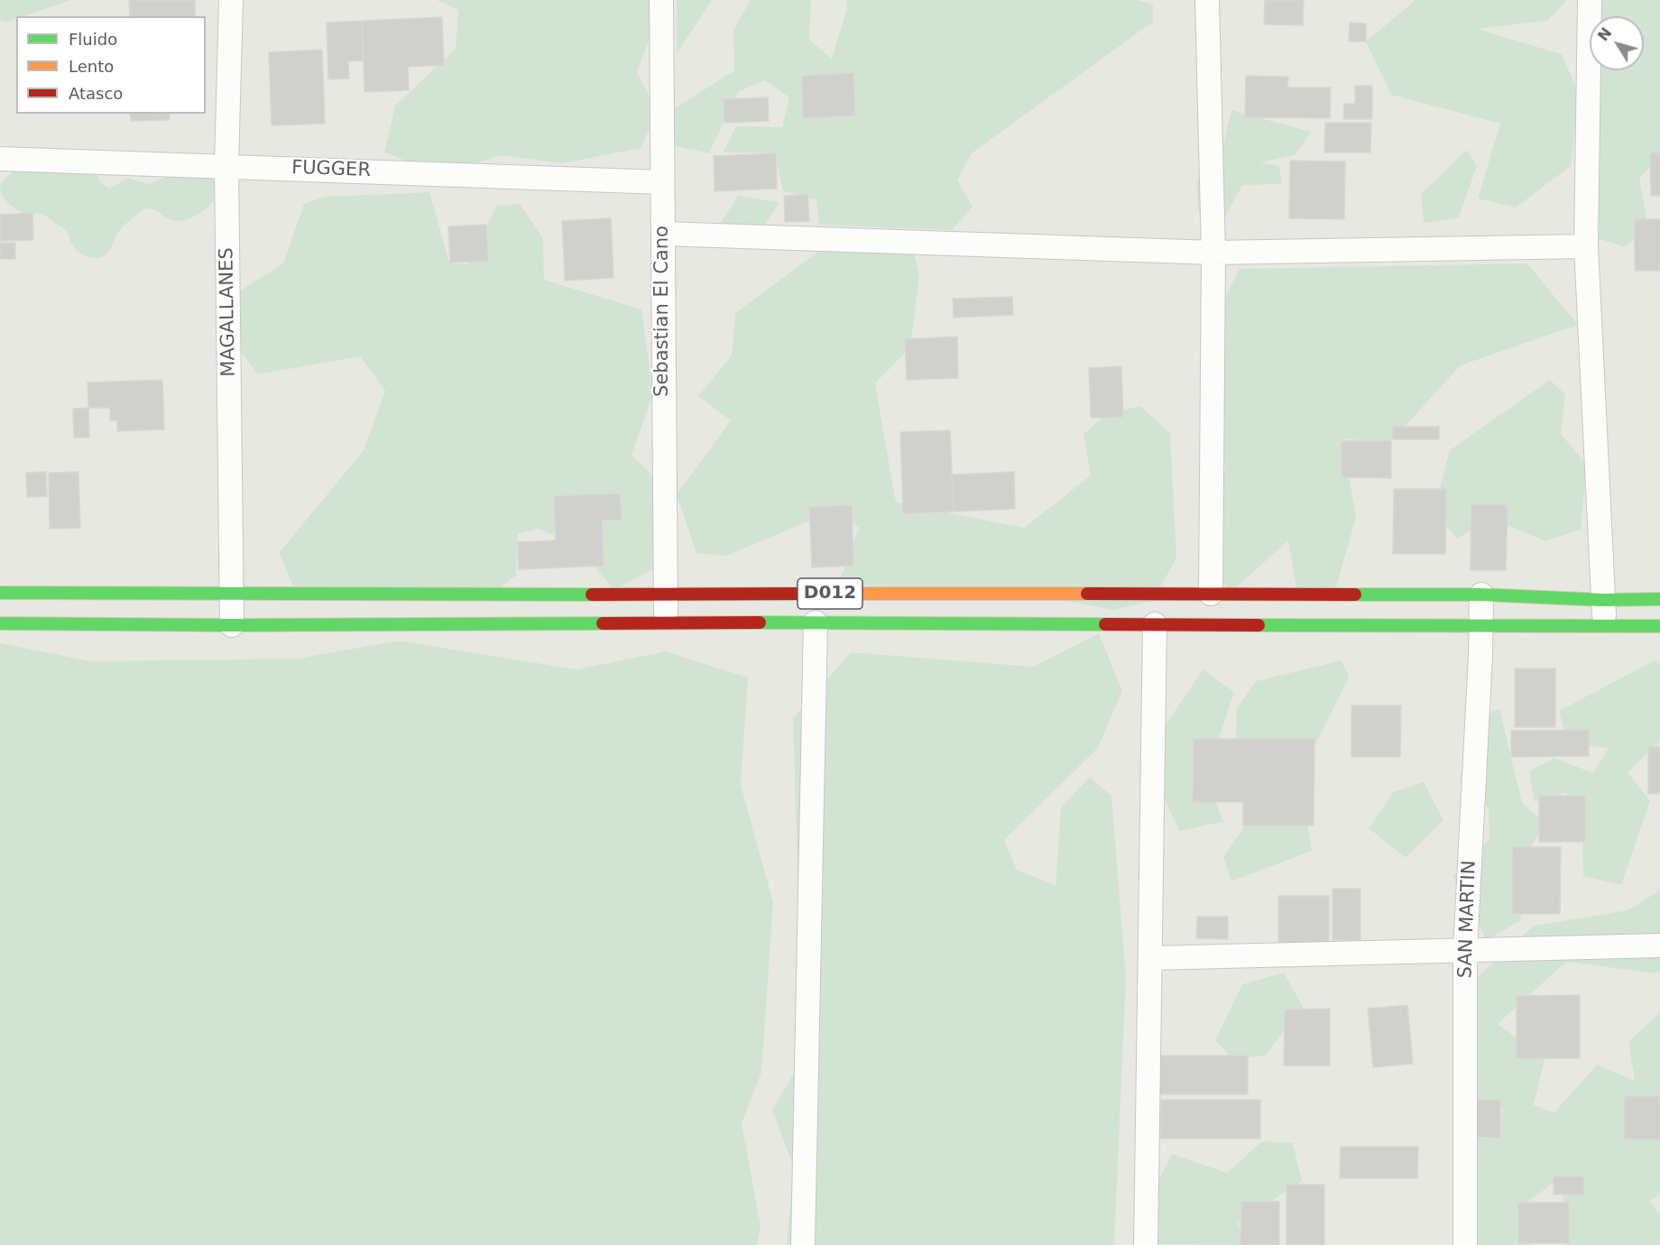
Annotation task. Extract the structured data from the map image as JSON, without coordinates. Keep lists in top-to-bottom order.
{
  "streets": {
    "main road": ["D012"],
    "street": [
      "FUGGER",
      "Sebastian El Cano",
      "MAGALLANES",
      "SAN MARTIN"
    ]
  },
  "crossings": [
    ["FUGGER", "Sebastian El Cano"],
    ["FUGGER", "MAGALLANES"],
    ["Sebastian El Cano", "D012"],
    ["MAGALLANES", "D012"],
    ["D012", "SAN MARTIN"]
  ],
  "legend": ["Fluido", "Lento", "Atasco"],
  "north": "top left"
}
